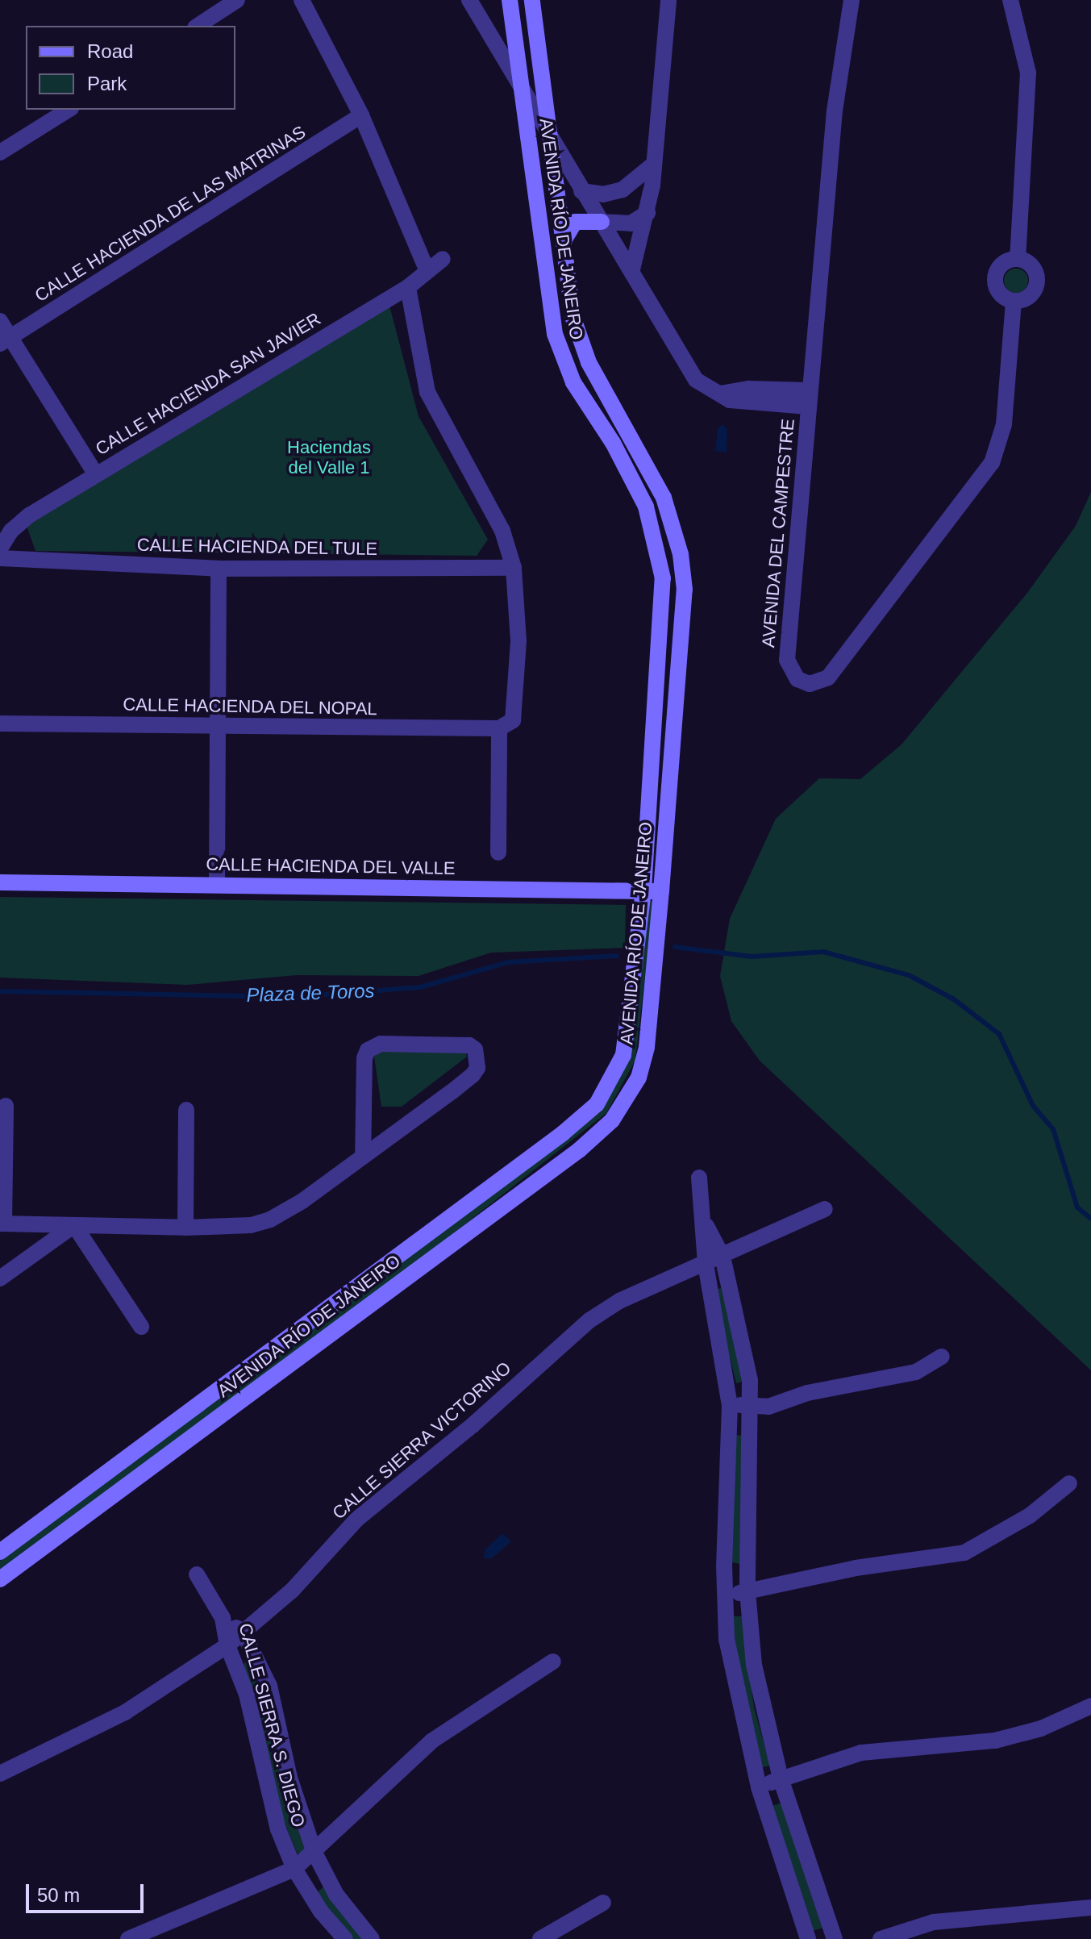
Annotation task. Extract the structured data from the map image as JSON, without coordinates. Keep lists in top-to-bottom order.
{
  "streets": {
    "main road": ["AVENIDA RÍO DE JANEIRO", "CALLE HACIENDA DEL VALLE"],
    "street": [
      "CALLE HACIENDA DE LAS MATRINAS",
      "CALLE HACIENDA SAN JAVIER",
      "AVENIDA DEL CAMPESTRE",
      "CALLE HACIENDA DEL TULE",
      "CALLE HACIENDA DEL NOPAL",
      "CALLE SIERRA VICTORINO",
      "CALLE SIERRA S. DIEGO"
    ]
  },
  "crossings": [
    ["AVENIDA RÍO DE JANEIRO", "AVENIDA DEL CAMPESTRE"],
    ["AVENIDA RÍO DE JANEIRO", "CALLE HACIENDA DEL VALLE"],
    ["CALLE SIERRA VICTORINO", "CALLE SIERRA S. DIEGO"]
  ],
  "water": ["Plaza de Toros"],
  "parks": ["Haciendas del Valle 1"],
  "legend": ["Road", "Park"],
  "scale_bar": "50 m"
}
